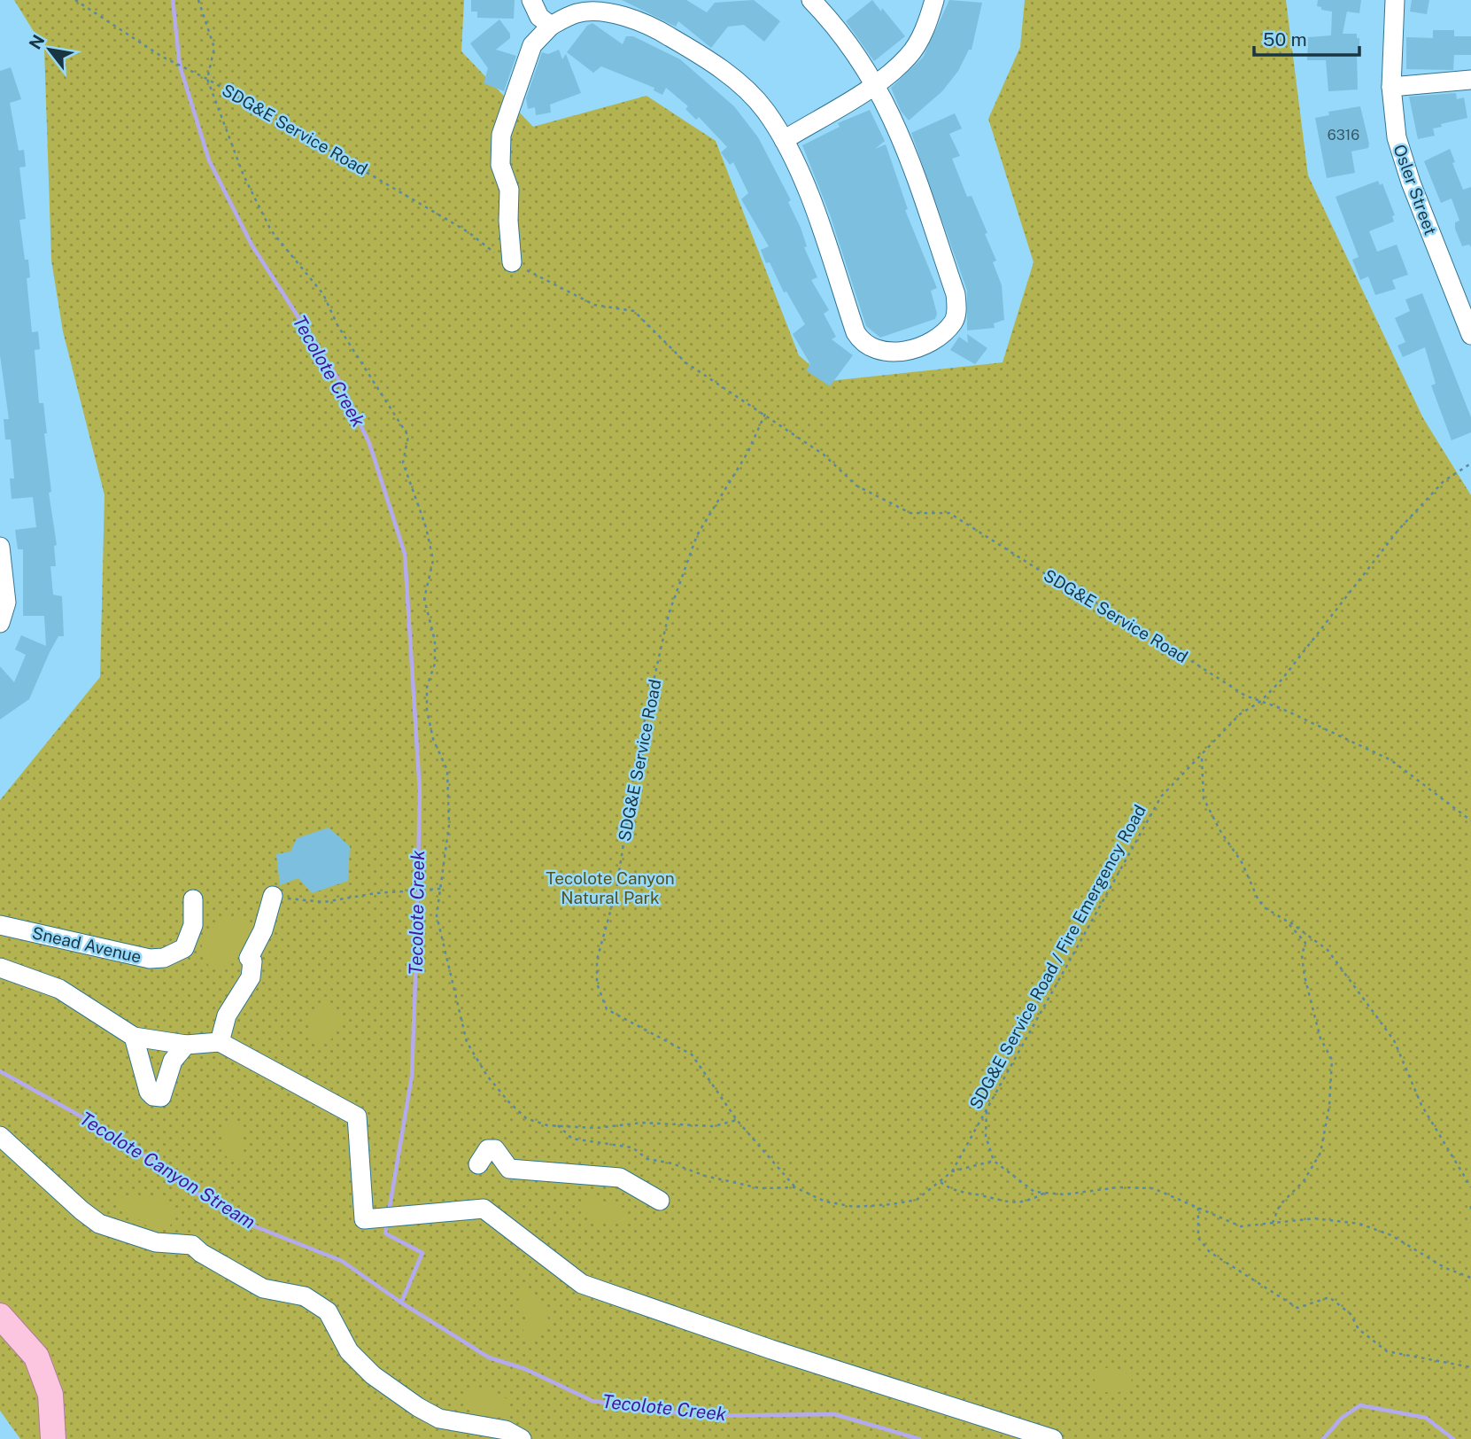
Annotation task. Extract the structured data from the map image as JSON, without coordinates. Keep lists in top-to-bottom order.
{
  "streets": {
    "street": ["Osler Street", "Snead Avenue"],
    "path": ["SDG&E Service Road", "SDG&E Service Road / Fire Emergency Road"]
  },
  "crossings": [
    ["SDG&E Service Road", "SDG&E Service Road / Fire Emergency Road"]
  ],
  "water": ["Tecolote Creek", "Tecolote Canyon Stream"],
  "parks": ["Tecolote Canyon Natural Park"],
  "house_numbers": ["6316"],
  "scale_bar": "50 m",
  "north": "top left"
}
